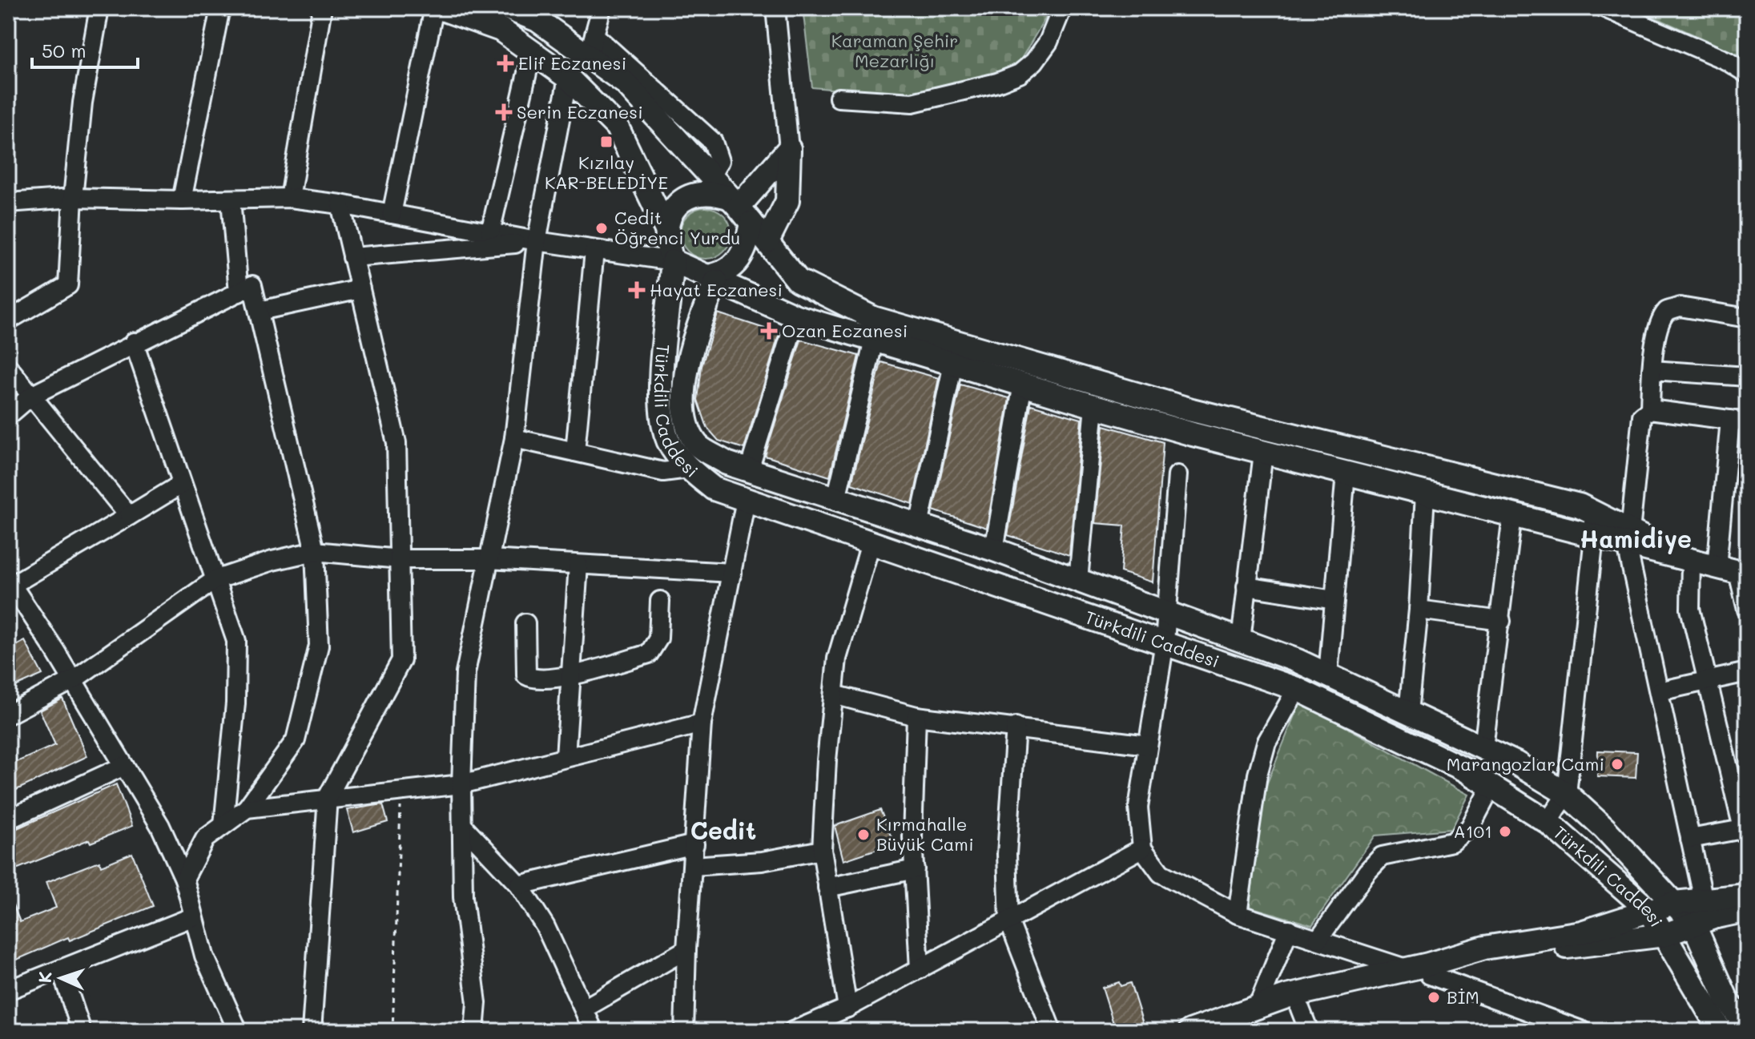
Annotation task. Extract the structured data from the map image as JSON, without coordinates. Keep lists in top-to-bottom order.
{
  "streets": {
    "main road": ["Türkdili Caddesi"]
  },
  "districts": ["Hamidiye", "Cedit"],
  "parks": ["Karaman Şehir Mezarlığı"],
  "places": {
    "health": [
      "Elif Eczanesi",
      "Serin Eczanesi",
      "Hayat Eczanesi",
      "Ozan Eczanesi"
    ],
    "transit": ["Kızılay KAR-BELEDİYE"],
    "other": [
      "Cedit Öğrenci Yurdu",
      "Marangozlar Cami",
      "A101",
      "Kırmahalle Büyük Cami",
      "BİM"
    ]
  },
  "scale_bar": "50 m",
  "north": "left"
}
